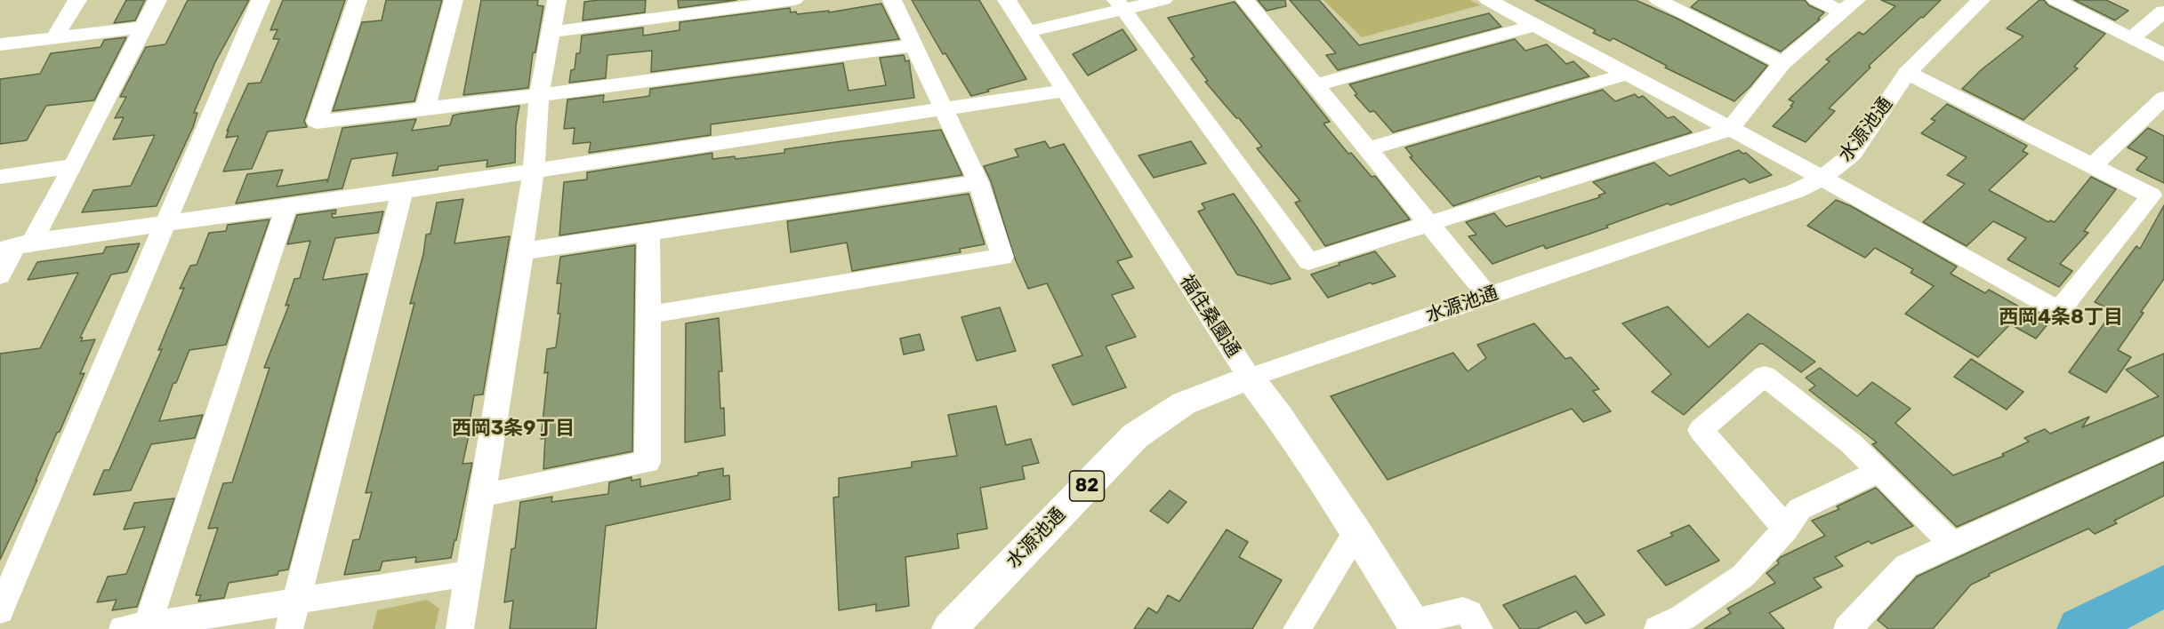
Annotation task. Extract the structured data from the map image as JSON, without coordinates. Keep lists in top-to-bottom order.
{
  "streets": {
    "main road": ["水源池通", "福住桑園通", "82"]
  },
  "crossings": [
    ["水源池通", "福住桑園通"]
  ],
  "districts": ["西岡4条8丁目", "西岡3条9丁目"]
}
